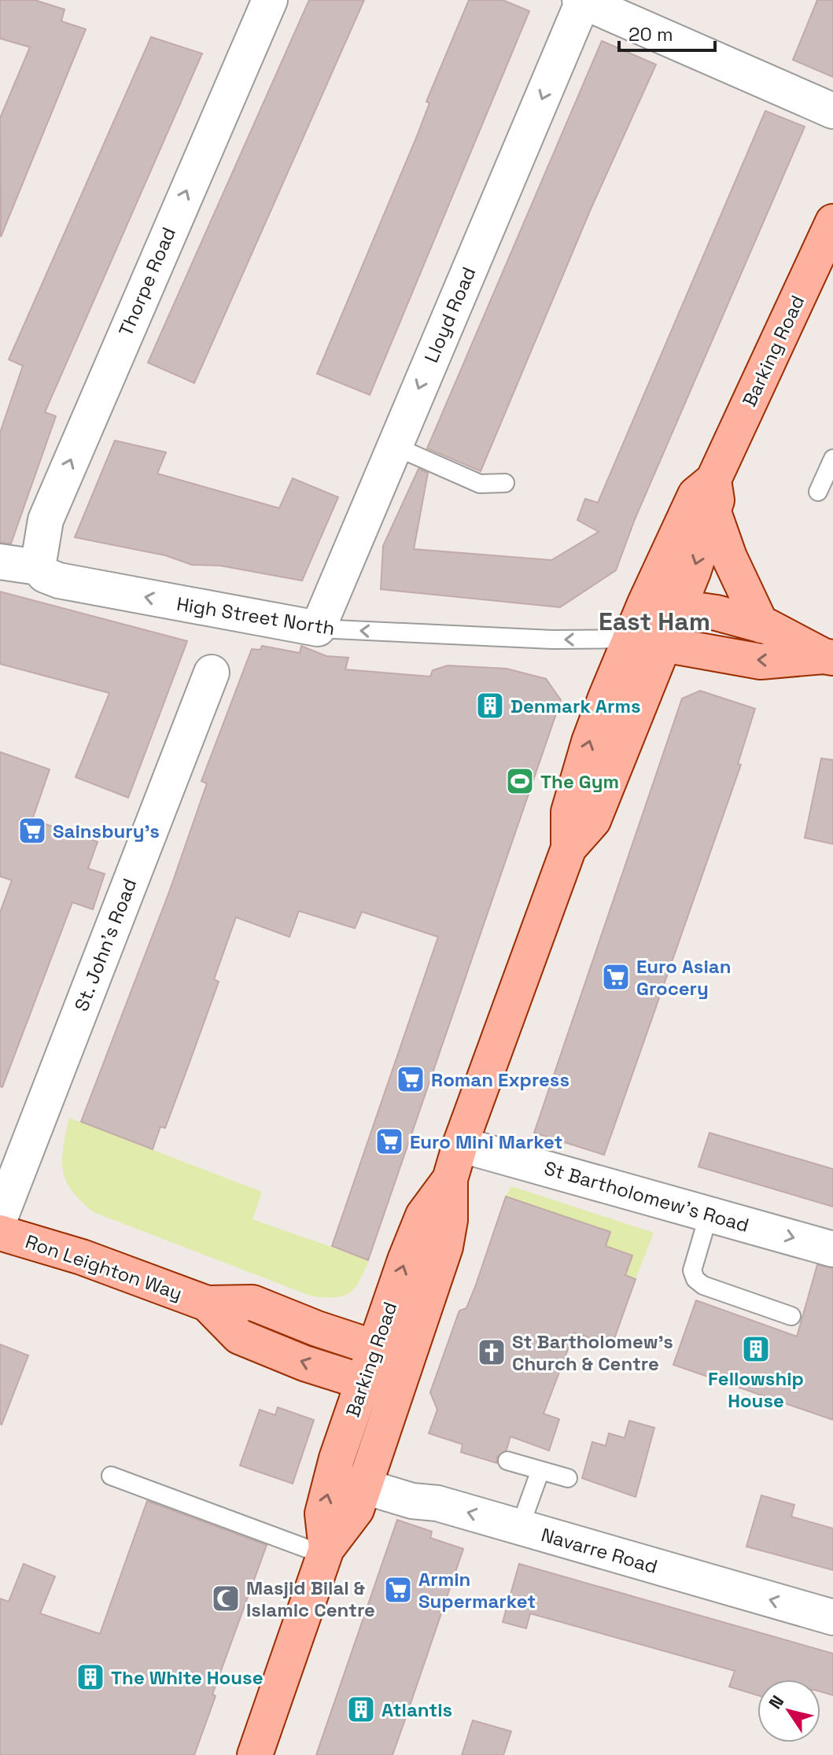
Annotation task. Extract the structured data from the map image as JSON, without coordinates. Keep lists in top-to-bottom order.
{
  "streets": {
    "main road": ["Barking Road", "Ron Leighton Way"],
    "street": [
      "Thorpe Road",
      "Lloyd Road",
      "High Street North",
      "St. John's Road",
      "St Bartholomew's Road",
      "Navarre Road"
    ]
  },
  "crossings": [
    ["Thorpe Road", "High Street North"],
    ["Lloyd Road", "High Street North"],
    ["Barking Road", "High Street North"],
    ["Barking Road", "St Bartholomew's Road"],
    ["Barking Road", "Ron Leighton Way"],
    ["Barking Road", "Navarre Road"]
  ],
  "one_way": [
    "Thorpe Road",
    "Lloyd Road",
    "High Street North",
    "Navarre Road"
  ],
  "districts": ["East Ham"],
  "places": {
    "building": [
      "Denmark Arms",
      "Fellowship House",
      "The White House",
      "Atlantis"
    ],
    "sports": ["The Gym"],
    "supermarket": [
      "Sainsbury's",
      "Euro Asian Grocery",
      "Roman Express",
      "Euro Mini Market",
      "Armin Supermarket"
    ],
    "church": ["St Bartholomew's Church & Centre"],
    "mosque": ["Masjid Bilal & Islamic Centre"]
  },
  "scale_bar": "20 m",
  "north": "top left"
}
